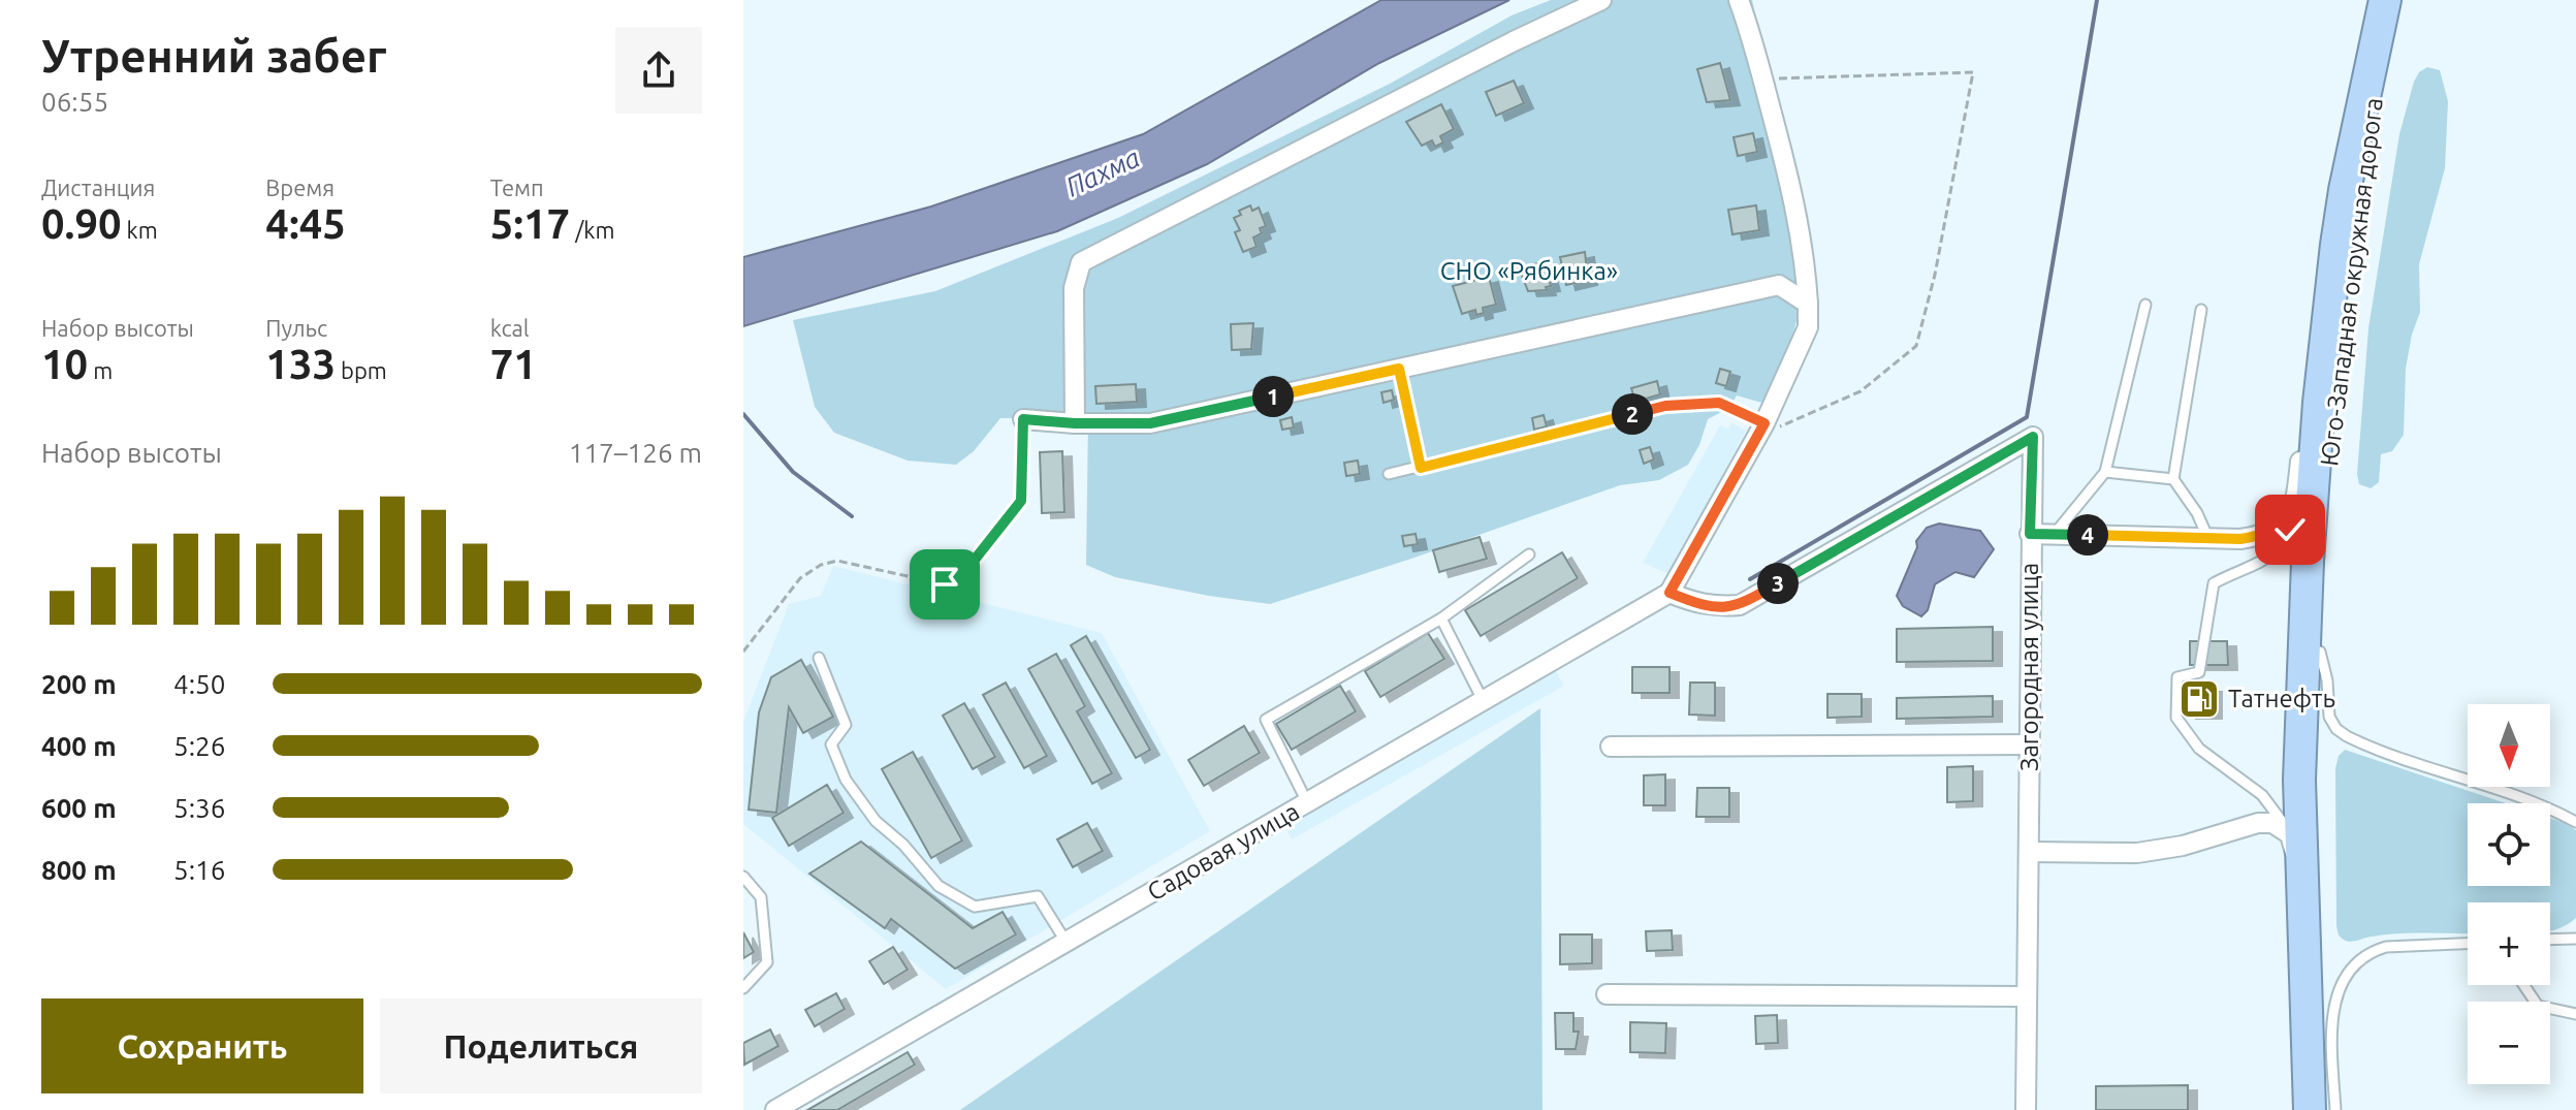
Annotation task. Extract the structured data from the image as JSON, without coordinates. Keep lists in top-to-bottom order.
{
  "streets": {
    "highway": ["Юго-Западная окружная дорога"],
    "street": ["Загородная улица", "Садовая улица"]
  },
  "crossings": [
    ["Загородная улица", "Садовая улица"]
  ],
  "water": ["Пахма"],
  "parks": ["СНО «Рябинка»"],
  "places": {
    "fuel station": ["Татнефть"]
  },
  "north": "bottom",
  "page": {
    "heading": ["Утренний забег", "06:55"],
    "stats": [
      ["Дистанция", "0.90 km"],
      ["Время", "4:45"],
      ["Темп", "5:17 /km"],
      ["Набор высоты", "10 m"],
      ["Пульс", "133 bpm"],
      ["kcal", "71"]
    ],
    "pins": [
      "1",
      "2",
      "4",
      "3"
    ],
    "chart": ["Набор высоты", "117–126 m"],
    "list": [
      {
        "name": "200 m",
        "note": "4:50"
      },
      {
        "name": "400 m",
        "note": "5:26"
      },
      {
        "name": "600 m",
        "note": "5:36"
      },
      {
        "name": "800 m",
        "note": "5:16"
      }
    ],
    "map_buttons": ["+", "−"],
    "buttons": ["Сохранить", "Поделиться"]
  }
}
